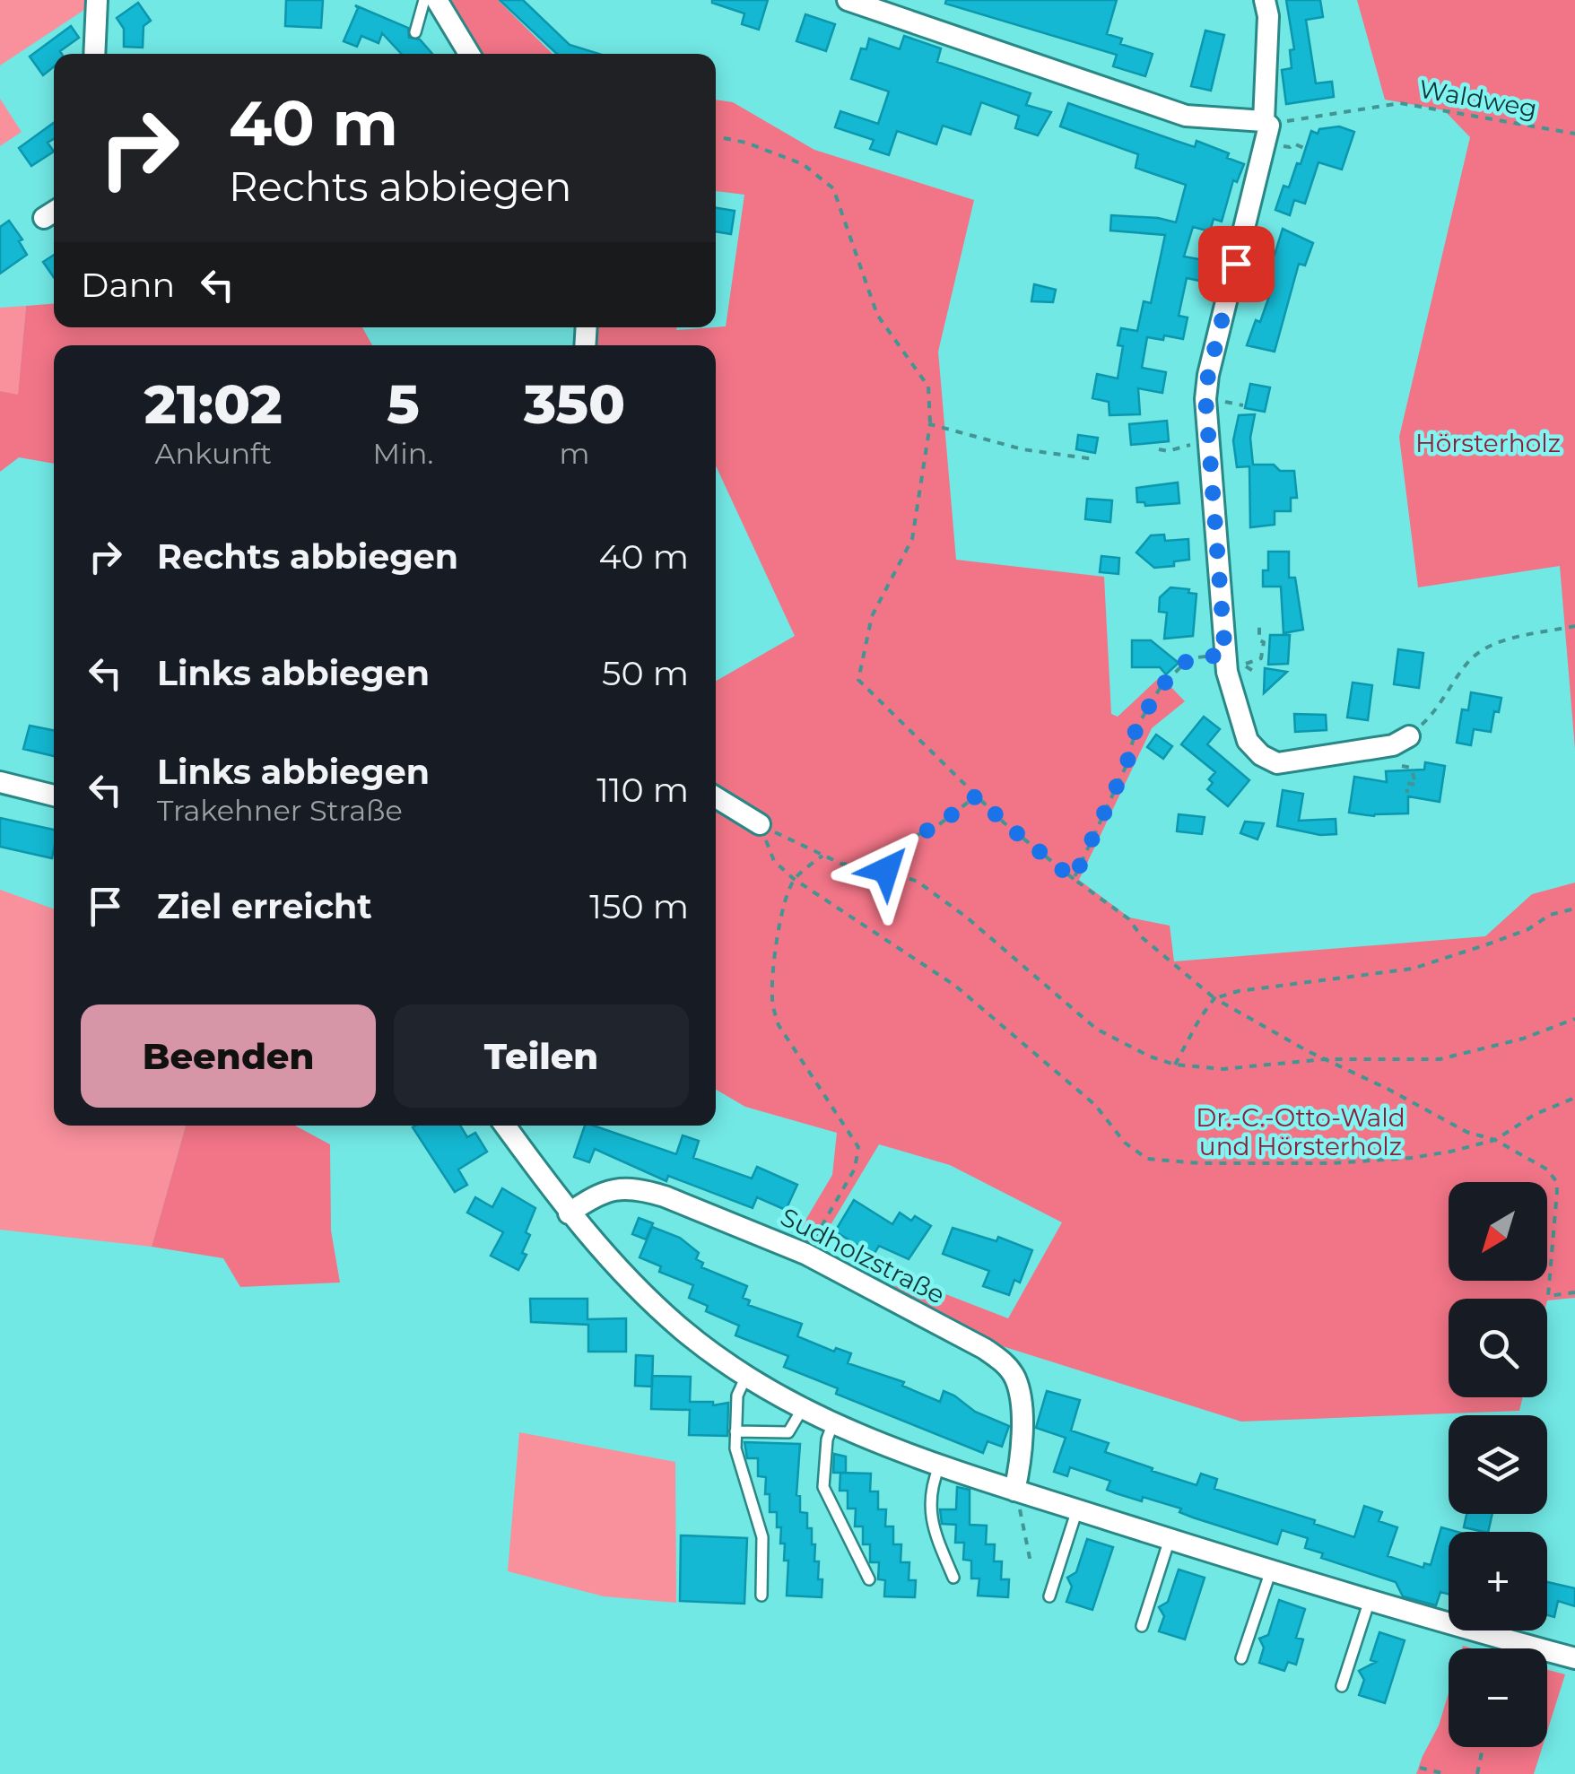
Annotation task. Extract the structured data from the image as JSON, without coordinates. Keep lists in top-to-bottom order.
{
  "streets": {
    "street": ["Sudholzstraße"],
    "path": ["Waldweg"]
  },
  "parks": ["Hörsterholz", "Dr.-C.-Otto-Wald und Hörsterholz"],
  "north": "bottom left",
  "page": {
    "turn": ["40 m", "Rechts abbiegen"],
    "then": "Dann",
    "eta": [
      "21:02",
      "Ankunft",
      "5",
      "Min.",
      "350",
      "m"
    ],
    "list": [
      {
        "name": "Rechts abbiegen",
        "value": "40 m"
      },
      {
        "name": "Links abbiegen",
        "value": "50 m"
      },
      {
        "name": "Links abbiegen",
        "note": "Trakehner Straße",
        "value": "110 m"
      },
      {
        "name": "Ziel erreicht",
        "value": "150 m"
      }
    ],
    "buttons": ["Beenden", "Teilen"],
    "map_buttons": ["+", "−"]
  }
}
